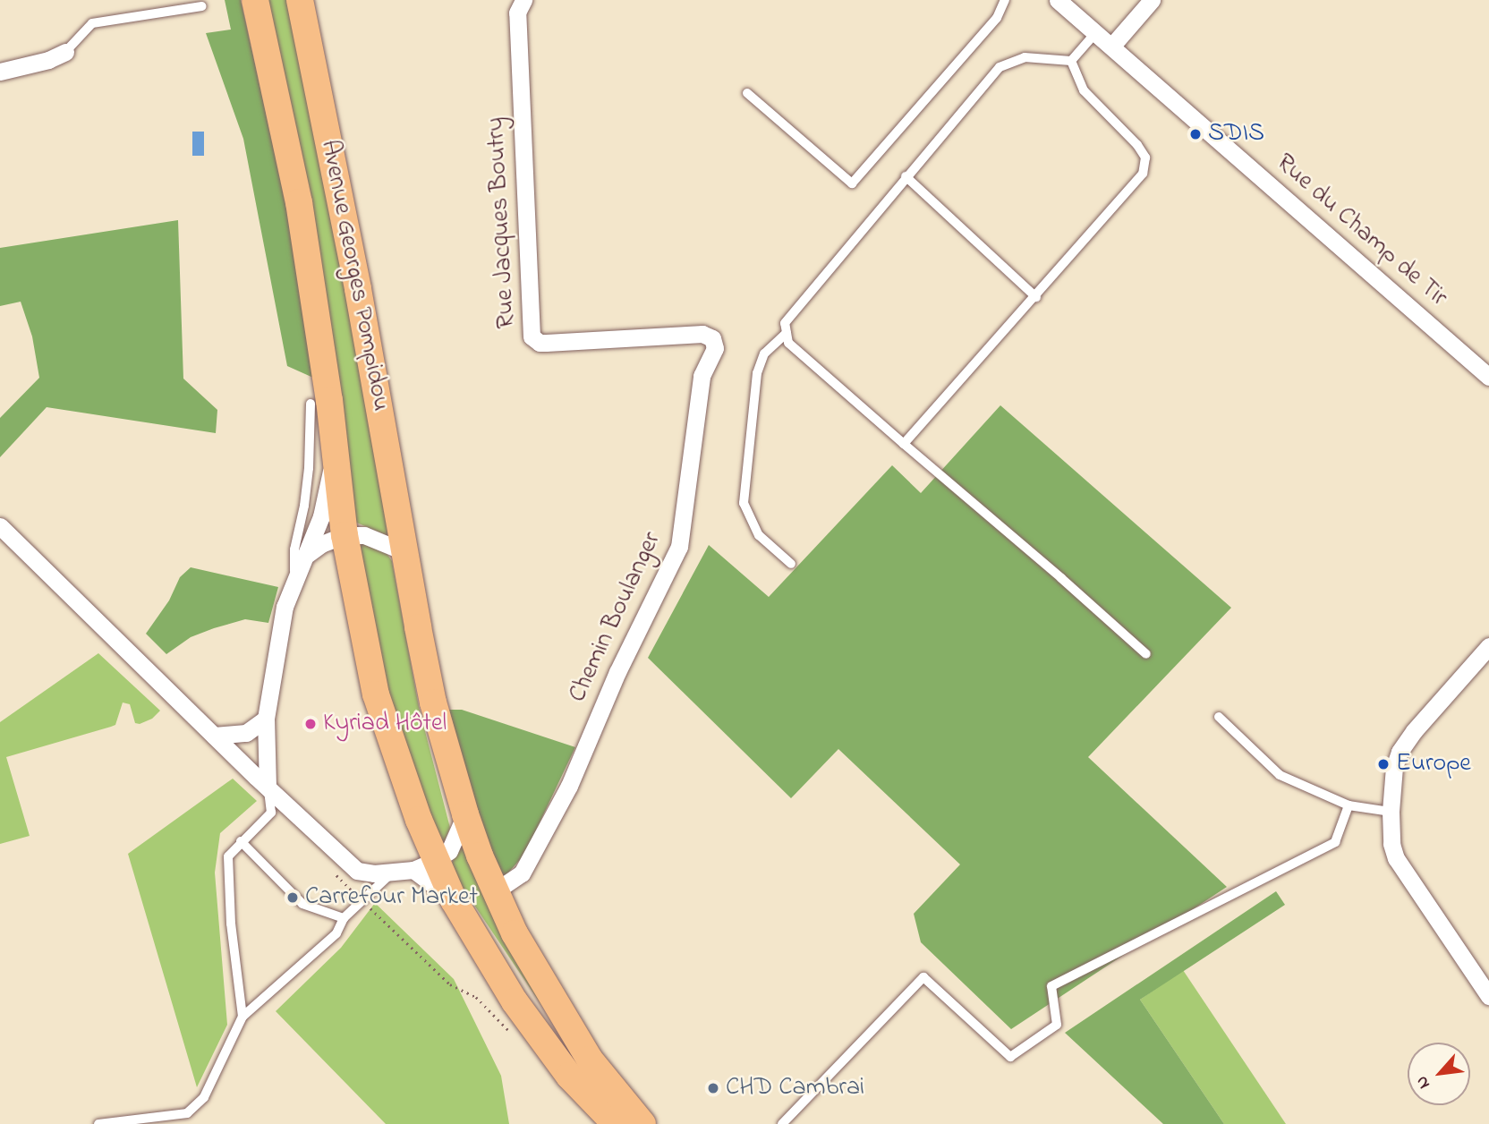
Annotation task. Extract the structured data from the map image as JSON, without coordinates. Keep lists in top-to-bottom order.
{
  "streets": {
    "main road": ["Avenue Georges Pompidou"],
    "street": ["Rue Jacques Boutry", "Rue du Champ de Tir", "Chemin Boulanger"]
  },
  "crossings": [
    ["Rue Jacques Boutry", "Chemin Boulanger"],
    ["Avenue Georges Pompidou", "Chemin Boulanger"]
  ],
  "places": [
    "SDIS",
    "Kyriad Hôtel",
    "Europe",
    "Carrefour Market",
    "CHD Cambrai"
  ],
  "north": "bottom left"
}
